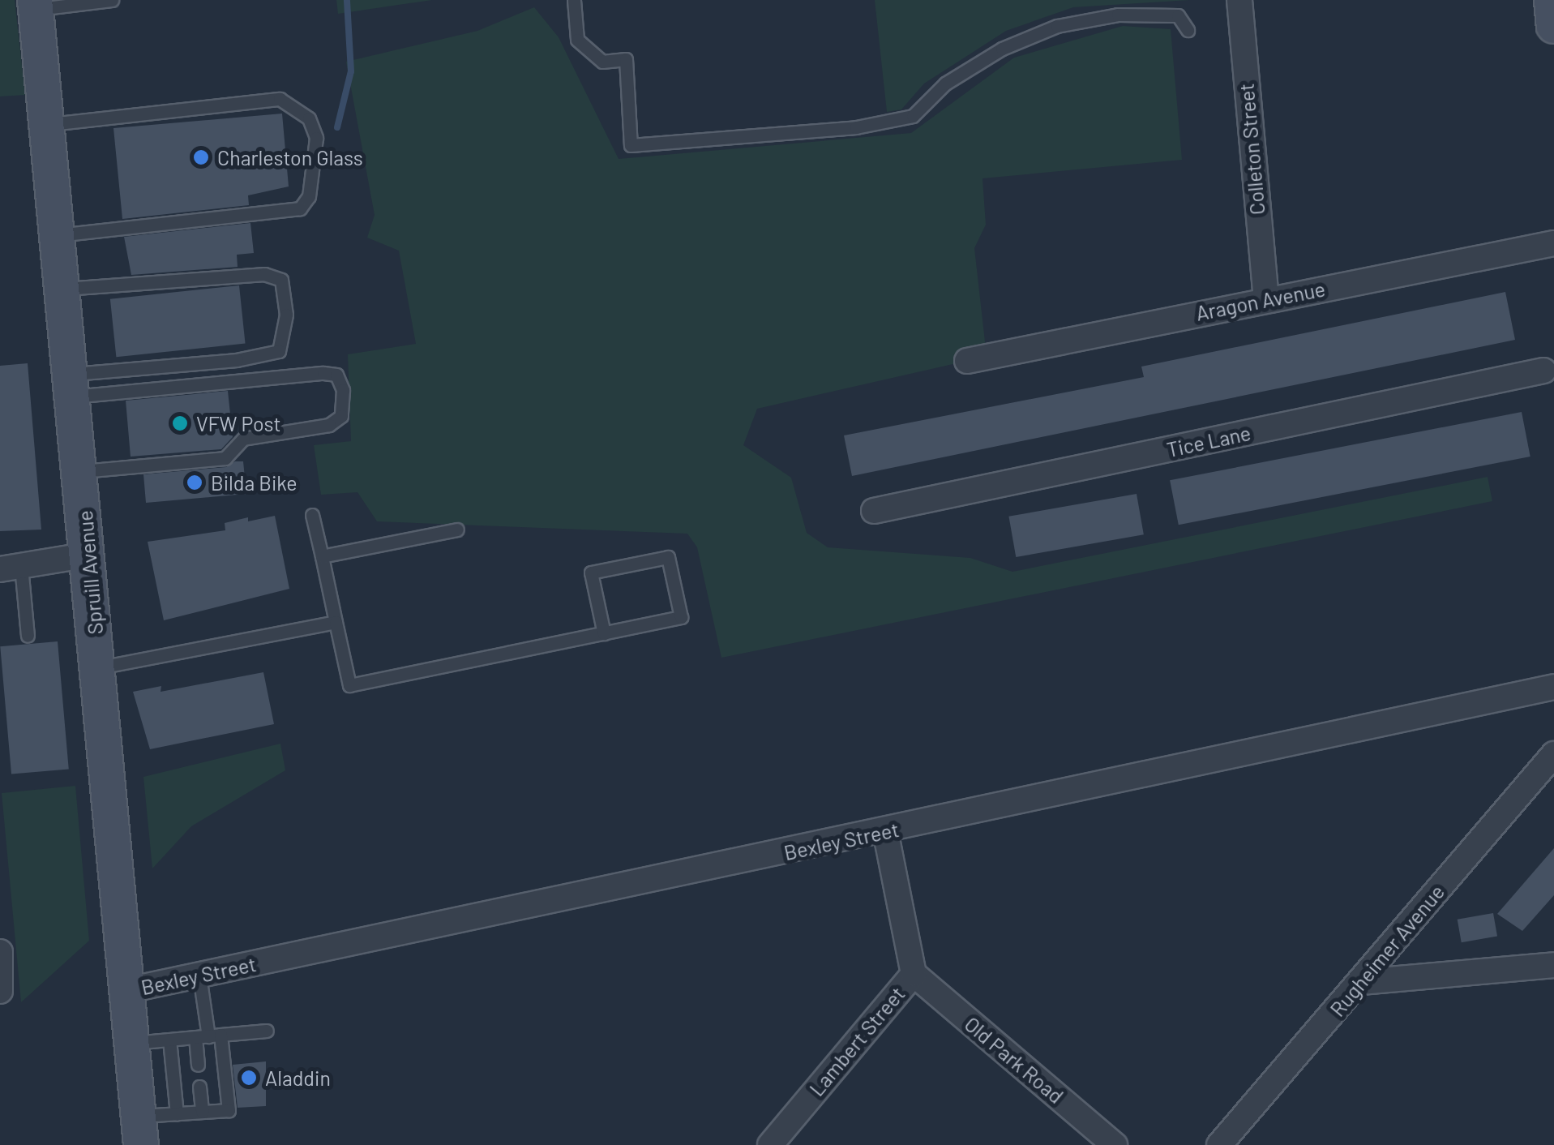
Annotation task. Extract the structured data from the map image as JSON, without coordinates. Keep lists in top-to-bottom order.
{
  "streets": {
    "street": [
      "Colleton Street",
      "Aragon Avenue",
      "Tice Lane",
      "Spruill Avenue",
      "Bexley Street",
      "Rugheimer Avenue",
      "Lambert Street",
      "Old Park Road"
    ]
  },
  "crossings": [
    ["Colleton Street", "Aragon Avenue"],
    ["Spruill Avenue", "Bexley Street"],
    ["Bexley Street", "Lambert Street"],
    ["Lambert Street", "Old Park Road"]
  ],
  "places": [
    "Charleston Glass",
    "VFW Post",
    "Bilda Bike",
    "Aladdin"
  ]
}
